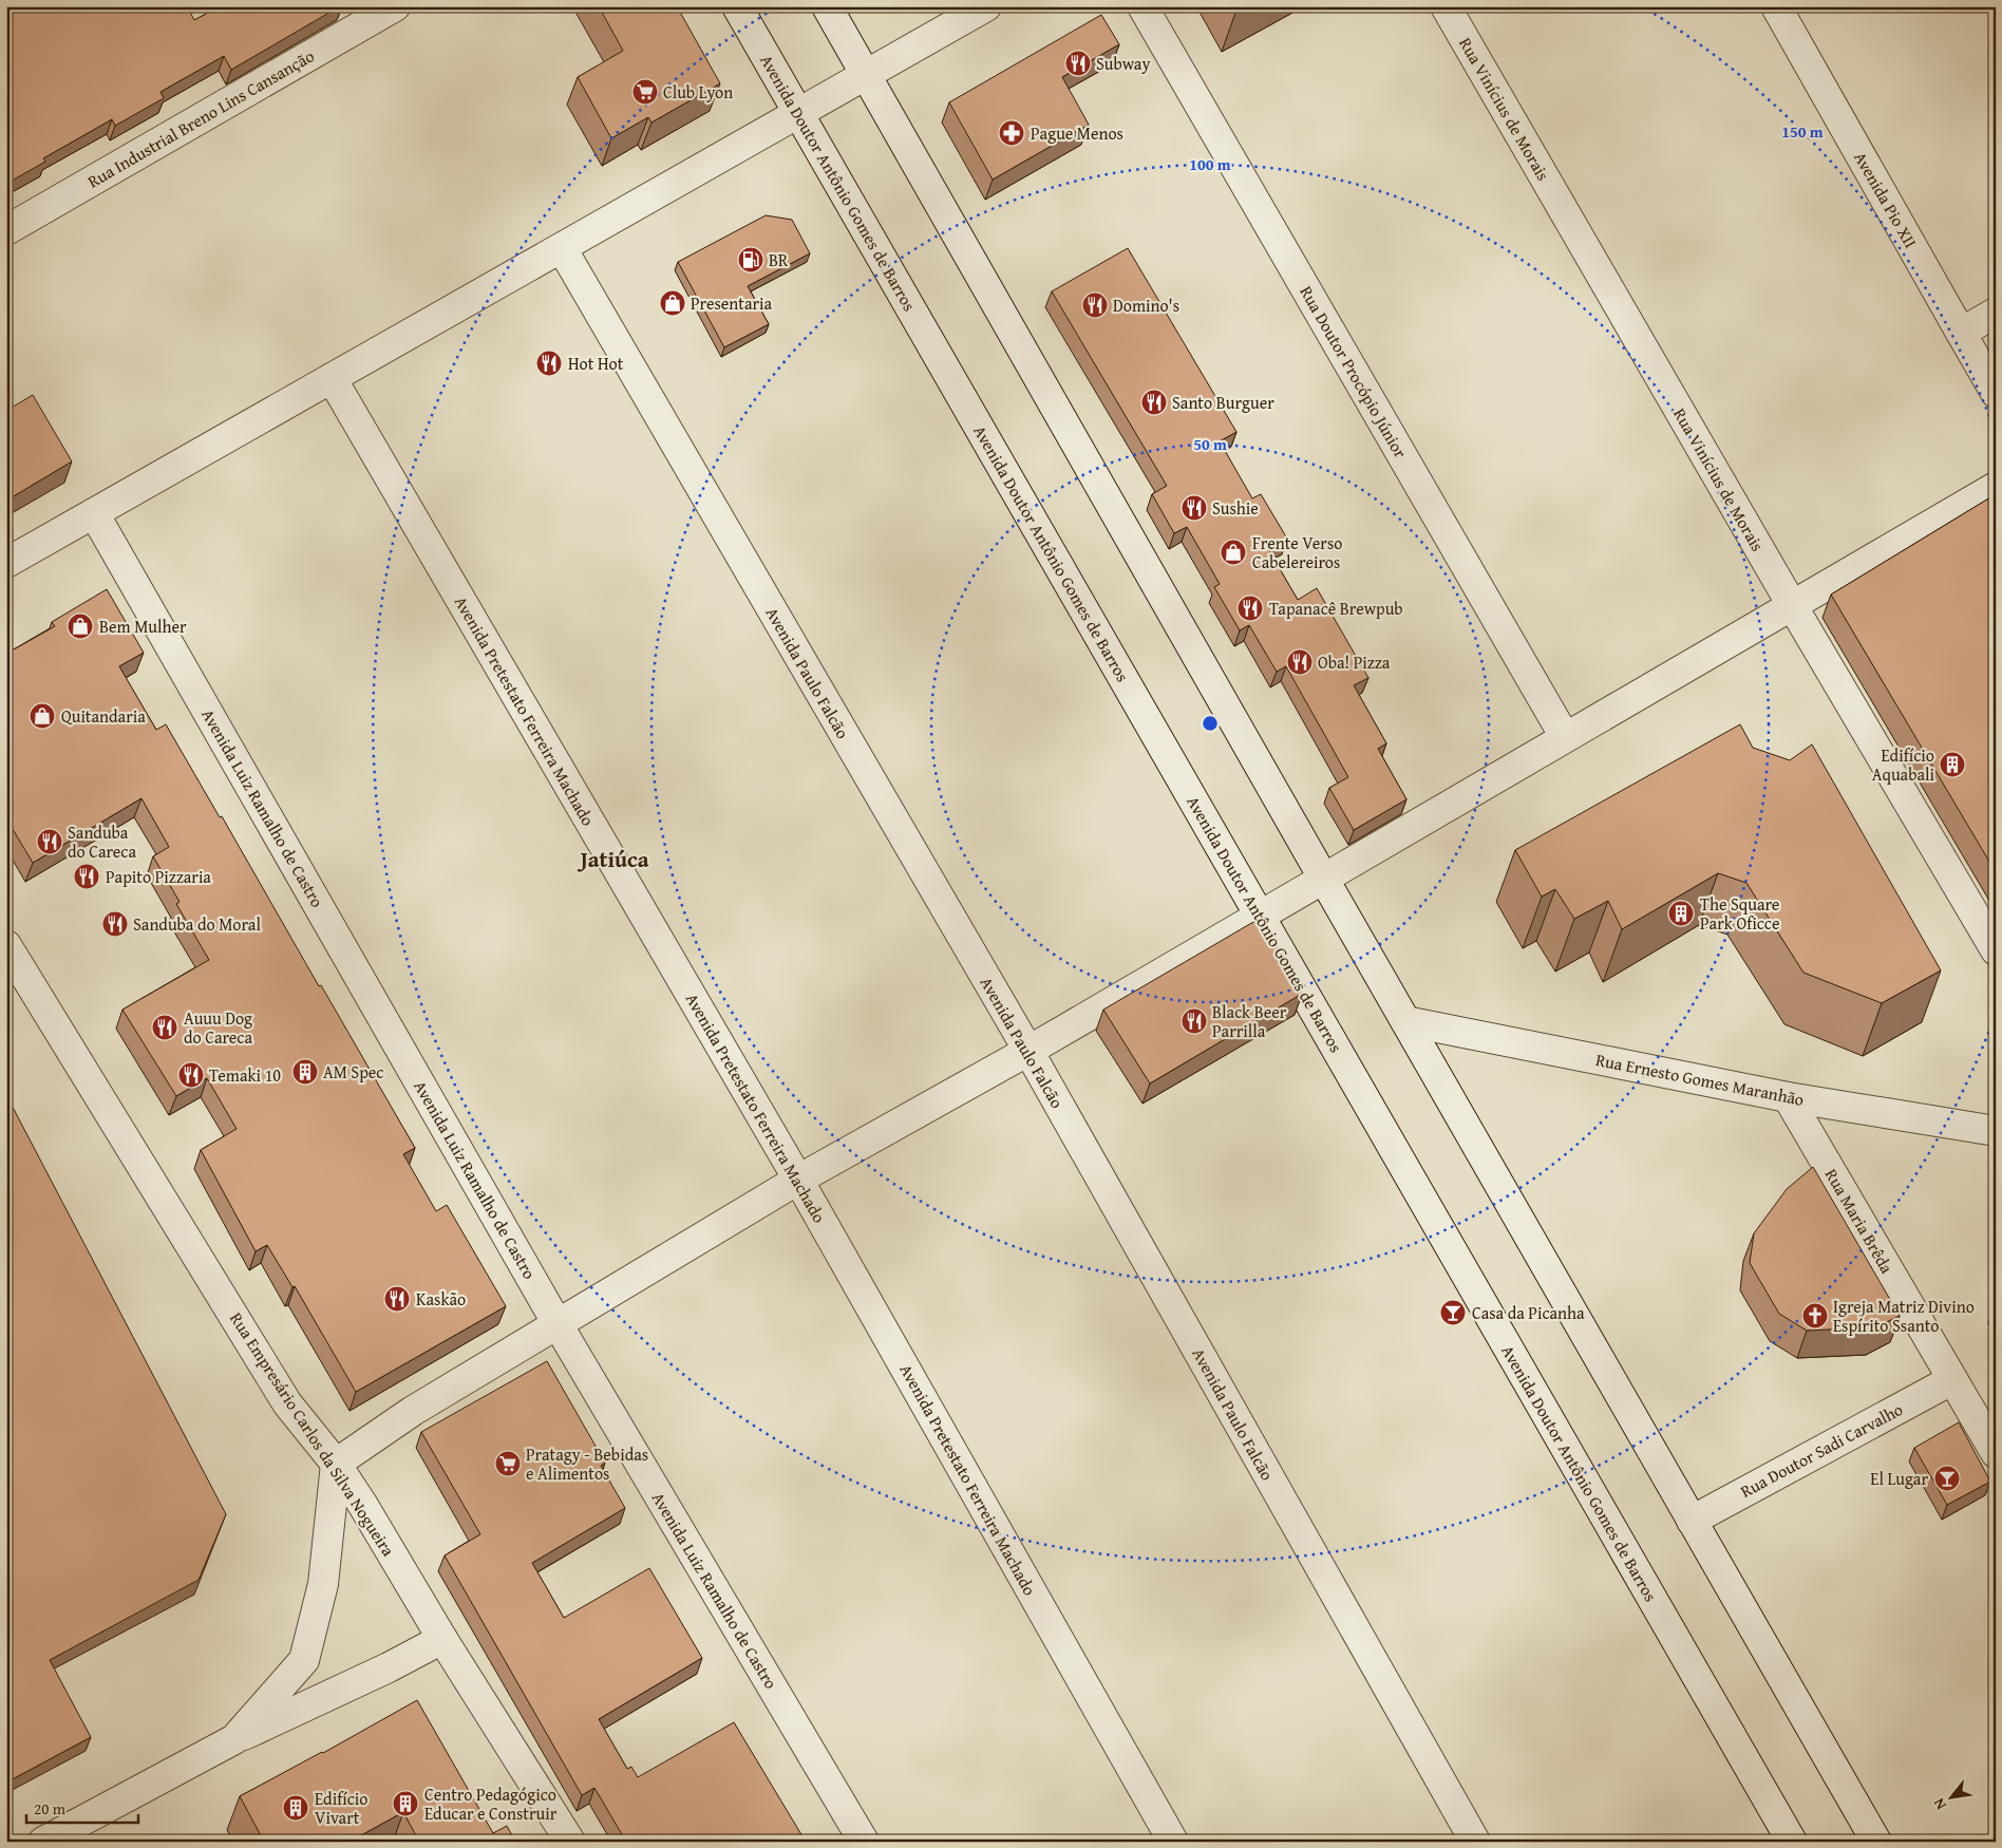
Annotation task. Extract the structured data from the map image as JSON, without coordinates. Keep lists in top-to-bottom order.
{
  "streets": {
    "street": [
      "Rua Vinícius de Morais",
      "Rua Industrial Breno Lins Cansanção",
      "Avenida Doutor Antônio Gomes de Barros",
      "Avenida Pio XII",
      "Rua Doutor Procópio Júnior",
      "Avenida Paulo Falcão",
      "Avenida Pretestato Ferreira Machado",
      "Avenida Luiz Ramalho de Castro",
      "Rua Ernesto Gomes Maranhão",
      "Rua Maria Brêda",
      "Rua Empresário Carlos da Silva Nogueira",
      "Rua Doutor Sadi Carvalho"
    ]
  },
  "crossings": [
    ["Rua Ernesto Gomes Maranhão", "Rua Maria Brêda"],
    ["Rua Maria Brêda", "Rua Doutor Sadi Carvalho"]
  ],
  "districts": ["Jatiúca"],
  "places": {
    "restaurant": [
      "Subway",
      "Domino's",
      "Hot Hot",
      "Santo Burguer",
      "Sushie",
      "Tapanacê Brewpub",
      "Oba! Pizza",
      "Sanduba do Careca",
      "Papito Pizzaria",
      "Sanduba do Moral",
      "Black Beer Parrilla",
      "Auuu Dog do Careca",
      "Temaki 10",
      "Kaskão"
    ],
    "supermarket": ["Club Lyon", "Pratagy - Bebidas e Alimentos"],
    "pharmacy": ["Pague Menos"],
    "fuel station": ["BR"],
    "shop": [
      "Presentaria",
      "Frente Verso Cabelereiros",
      "Bem Mulher",
      "Quitandaria"
    ],
    "building": [
      "Edifício Aquabali",
      "The Square Park Oficce",
      "AM Spec",
      "Centro Pedagógico Educar e Construir",
      "Edifício Vivart"
    ],
    "bar": ["Casa da Picanha", "El Lugar"],
    "church": ["Igreja Matriz Divino Espírito Ssanto"]
  },
  "scale_bar": "20 m",
  "north": "bottom left",
  "rings": ["150 m", "100 m", "50 m"]
}
